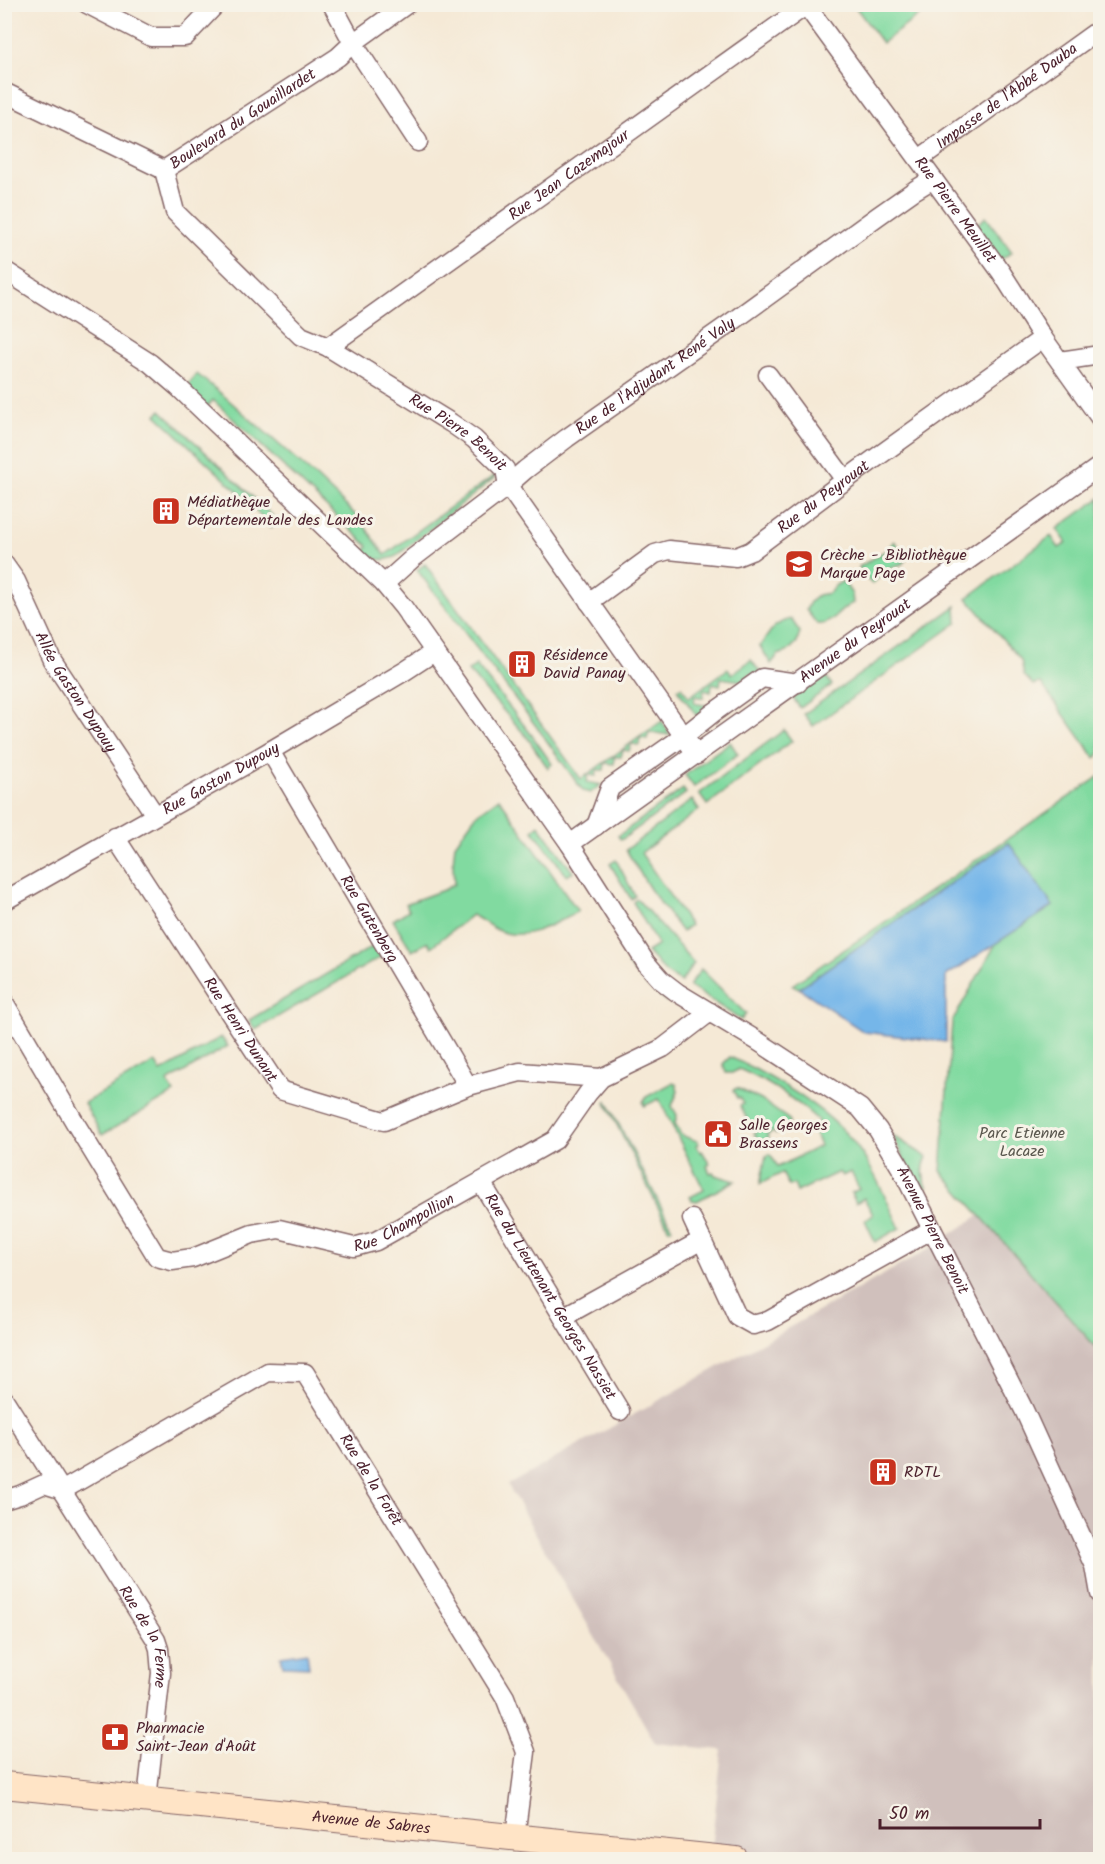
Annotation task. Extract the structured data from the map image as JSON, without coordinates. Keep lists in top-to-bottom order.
{
  "streets": {
    "main road": ["Avenue de Sabres"],
    "street": [
      "Impasse de l'Abbé Dauba",
      "Boulevard du Gouaillardet",
      "Rue Jean Cazemajour",
      "Rue Pierre Meuillet",
      "Rue de l'Adjudant René Valy",
      "Rue Pierre Benoit",
      "Rue du Peyrouat",
      "Avenue du Peyrouat",
      "Allée Gaston Dupouy",
      "Rue Gaston Dupouy",
      "Rue Gutenberg",
      "Rue Henri Dunant",
      "Rue Champollion",
      "Avenue Pierre Benoit",
      "Rue du Lieutenant Georges Nassiet",
      "Rue de la Forêt",
      "Rue de la Ferme"
    ]
  },
  "crossings": [
    ["Impasse de l'Abbé Dauba", "Rue Pierre Meuillet"],
    ["Boulevard du Gouaillardet", "Rue Pierre Benoit"],
    ["Rue Jean Cazemajour", "Rue Pierre Meuillet"],
    ["Rue Jean Cazemajour", "Rue Pierre Benoit"],
    ["Rue Pierre Meuillet", "Rue de l'Adjudant René Valy"],
    ["Rue Pierre Meuillet", "Rue du Peyrouat"],
    ["Rue de l'Adjudant René Valy", "Rue Pierre Benoit"],
    ["Rue de l'Adjudant René Valy", "Avenue Pierre Benoit"],
    ["Rue Pierre Benoit", "Rue du Peyrouat"],
    ["Rue Pierre Benoit", "Avenue du Peyrouat"],
    ["Avenue du Peyrouat", "Avenue Pierre Benoit"],
    ["Allée Gaston Dupouy", "Rue Gaston Dupouy"],
    ["Rue Gaston Dupouy", "Rue Gutenberg"],
    ["Rue Gaston Dupouy", "Rue Henri Dunant"],
    ["Rue Gaston Dupouy", "Avenue Pierre Benoit"],
    ["Rue Gutenberg", "Rue Henri Dunant"],
    ["Rue Henri Dunant", "Rue Champollion"],
    ["Rue Champollion", "Avenue Pierre Benoit"],
    ["Rue Champollion", "Rue du Lieutenant Georges Nassiet"],
    ["Rue de la Forêt", "Rue de la Ferme"],
    ["Rue de la Forêt", "Avenue de Sabres"],
    ["Rue de la Ferme", "Avenue de Sabres"]
  ],
  "parks": ["Parc Etienne Lacaze"],
  "places": {
    "building": ["Médiathèque Départementale des Landes", "Résidence David Panay", "RDTL"],
    "school or university": ["Crèche - Bibliothèque Marque Page"],
    "public building": ["Salle Georges Brassens"],
    "pharmacy": ["Pharmacie Saint-Jean d'Août"]
  },
  "scale_bar": "50 m"
}
